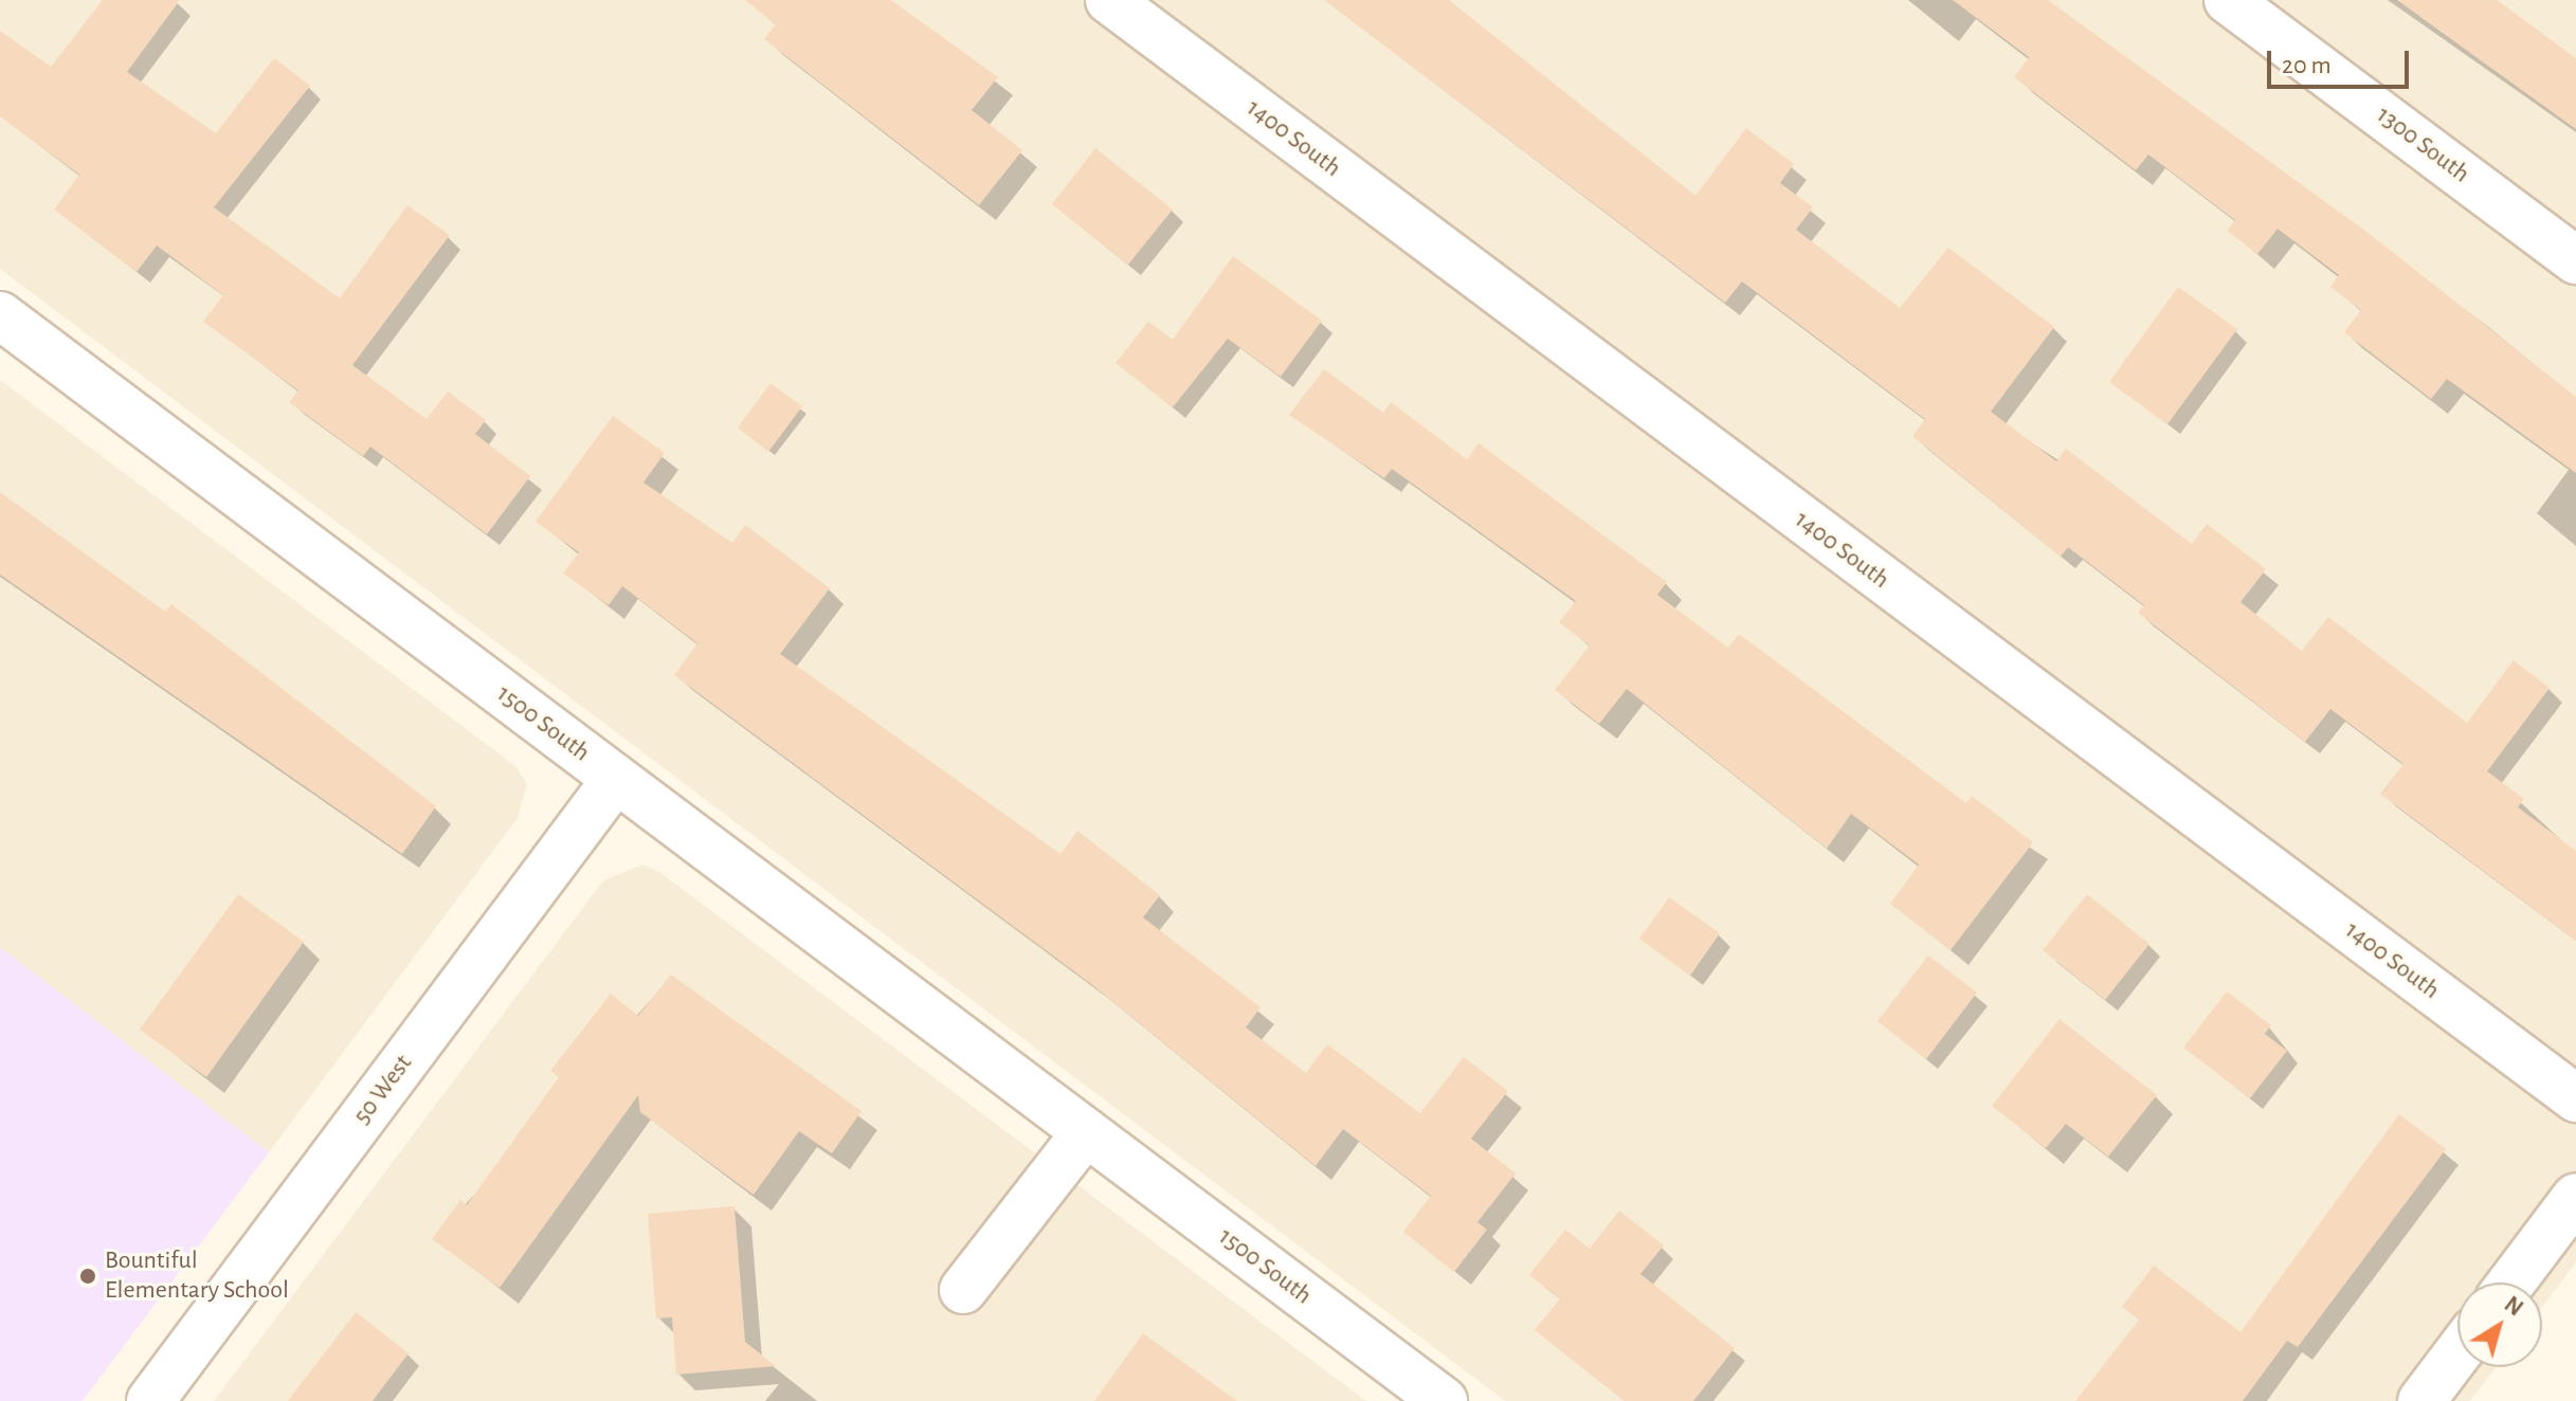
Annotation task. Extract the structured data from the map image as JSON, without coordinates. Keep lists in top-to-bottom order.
{
  "streets": {
    "street": [
      "1400 South",
      "1300 South",
      "1500 South",
      "50 West"
    ]
  },
  "crossings": [
    ["1500 South", "50 West"]
  ],
  "places": ["Bountiful Elementary School"],
  "scale_bar": "20 m",
  "north": "top right"
}
